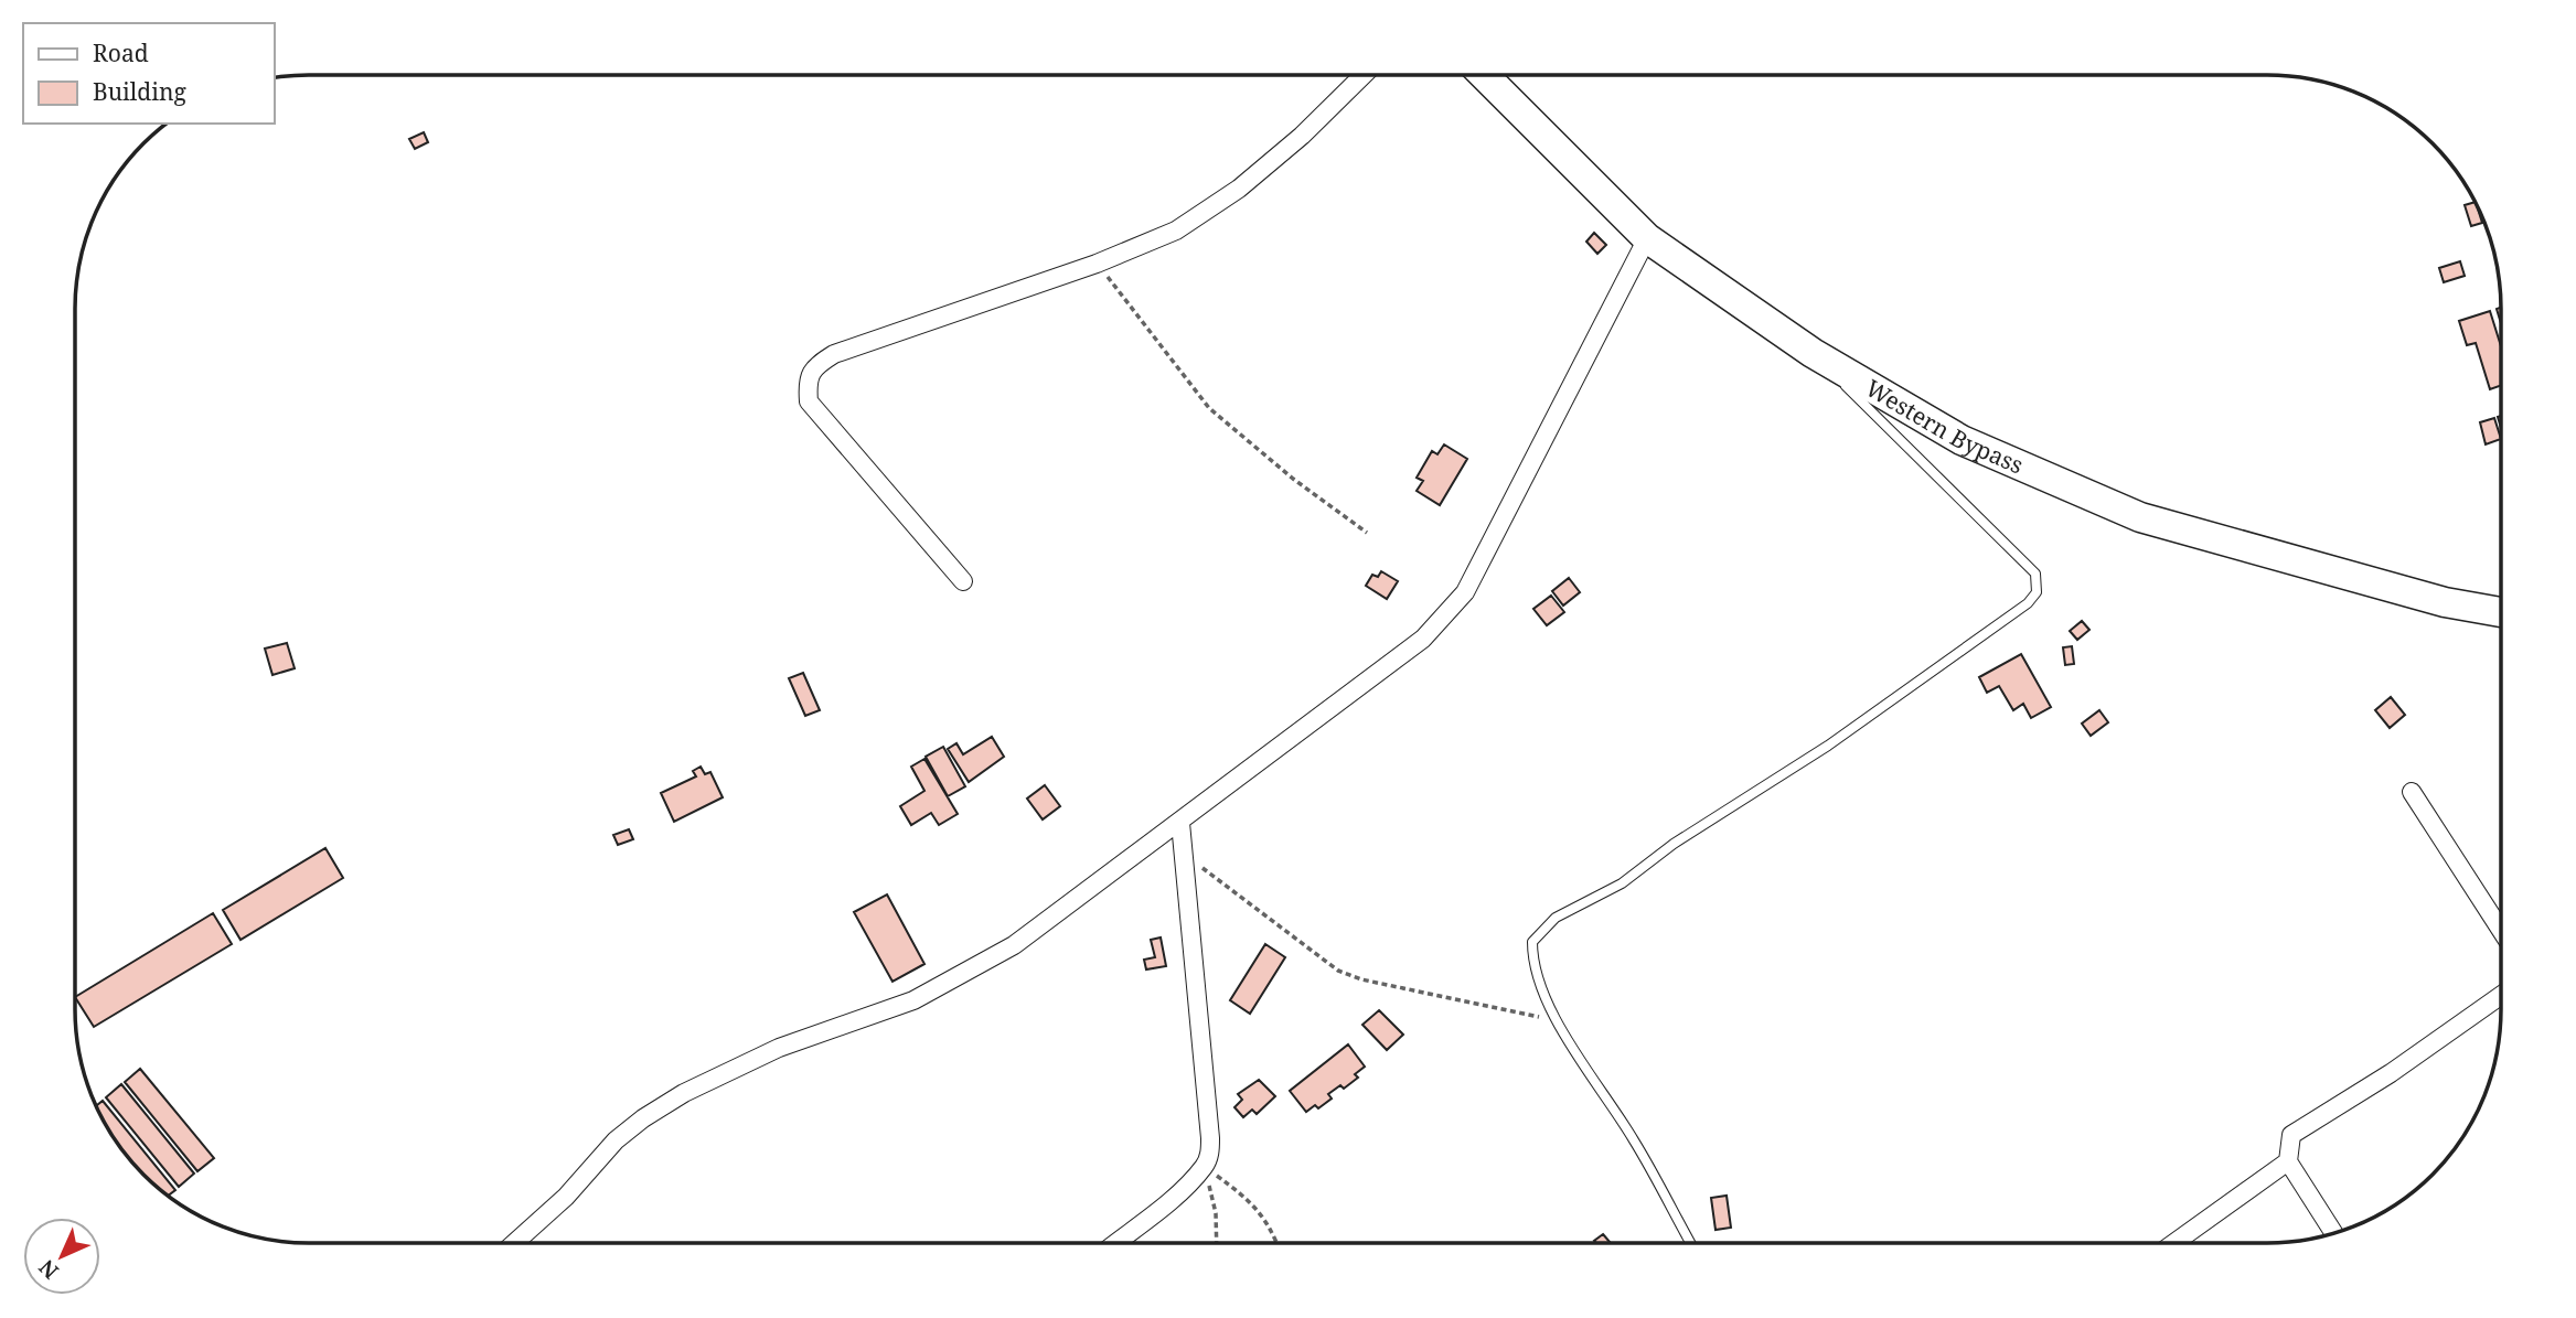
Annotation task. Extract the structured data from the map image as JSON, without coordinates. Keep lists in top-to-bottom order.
{
  "streets": {
    "main road": ["Western Bypass"]
  },
  "legend": ["Road", "Building"],
  "north": "bottom left"
}
